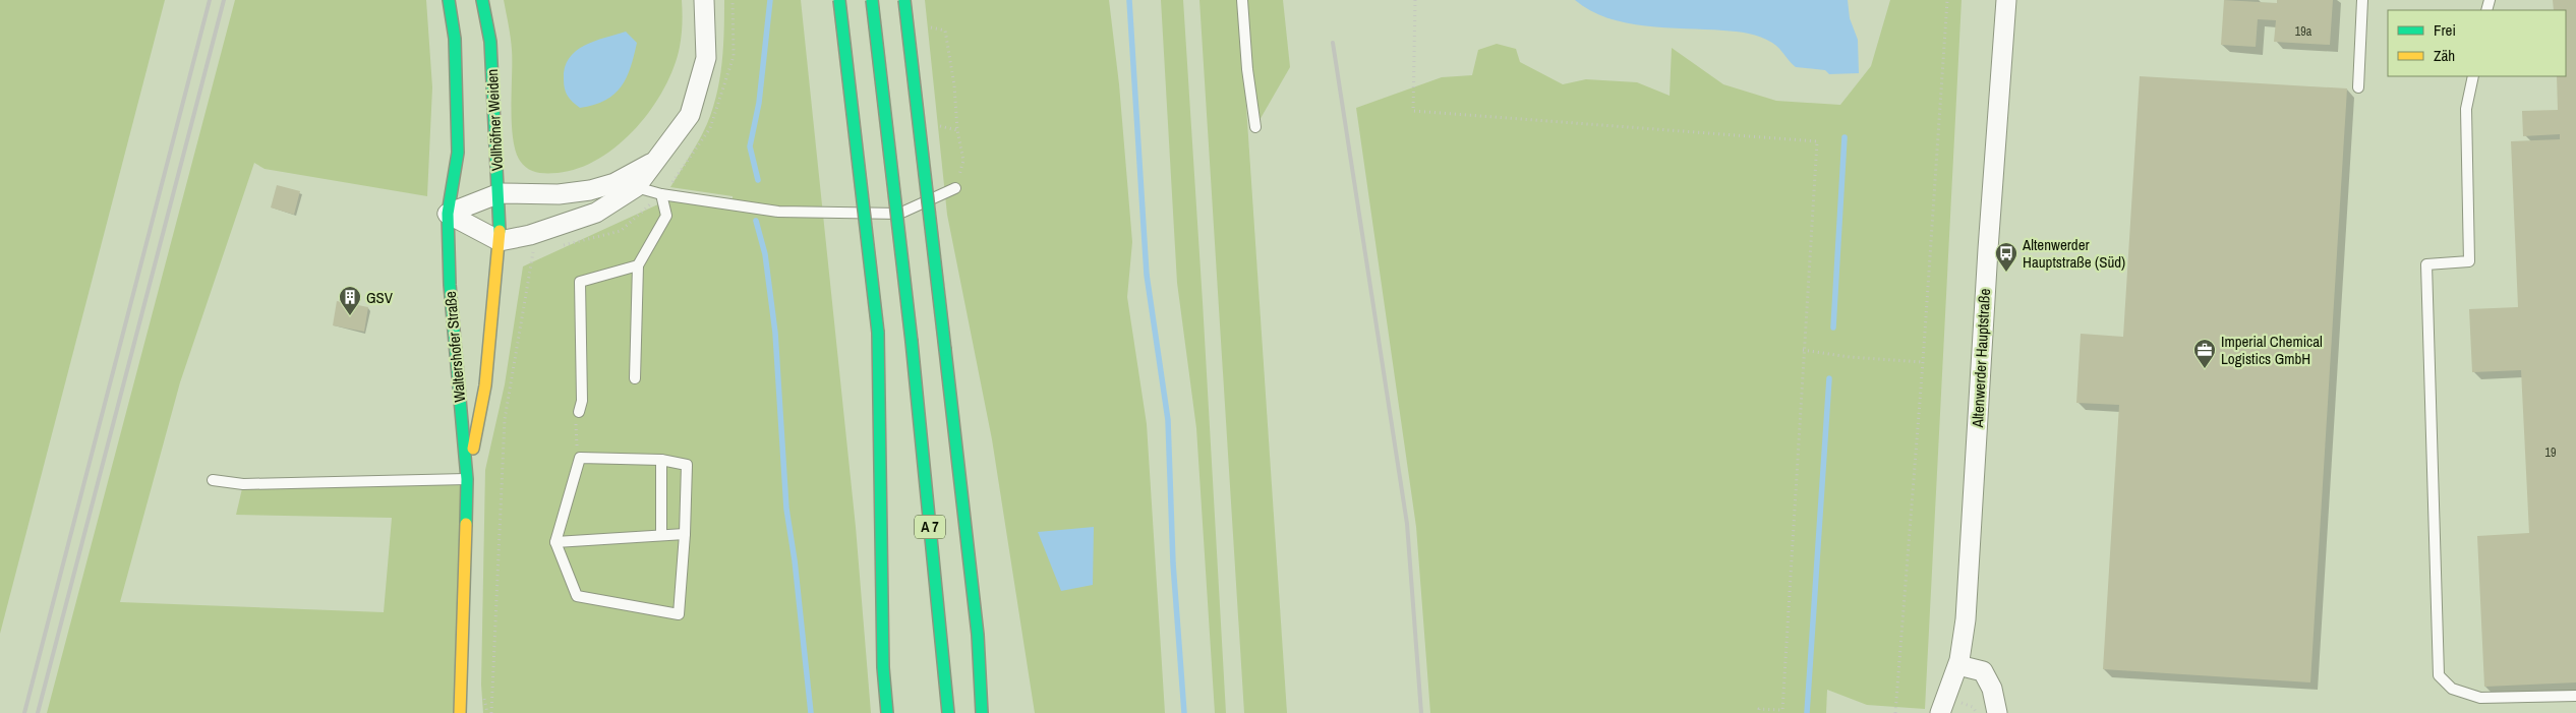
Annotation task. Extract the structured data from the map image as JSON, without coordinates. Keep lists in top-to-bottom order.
{
  "streets": {
    "main road": ["Vollhöfner Weiden", "Waltershofer Straße", "A 7"],
    "street": ["Altenwerder Hauptstraße"]
  },
  "crossings": [
    ["Vollhöfner Weiden", "Waltershofer Straße"]
  ],
  "places": {
    "bus stop": ["Altenwerder Hauptstraße (Süd)"],
    "building": ["GSV"],
    "office": ["Imperial Chemical Logistics GmbH"]
  },
  "house_numbers": ["19a", "19"],
  "legend": ["Frei", "Zäh"]
}
